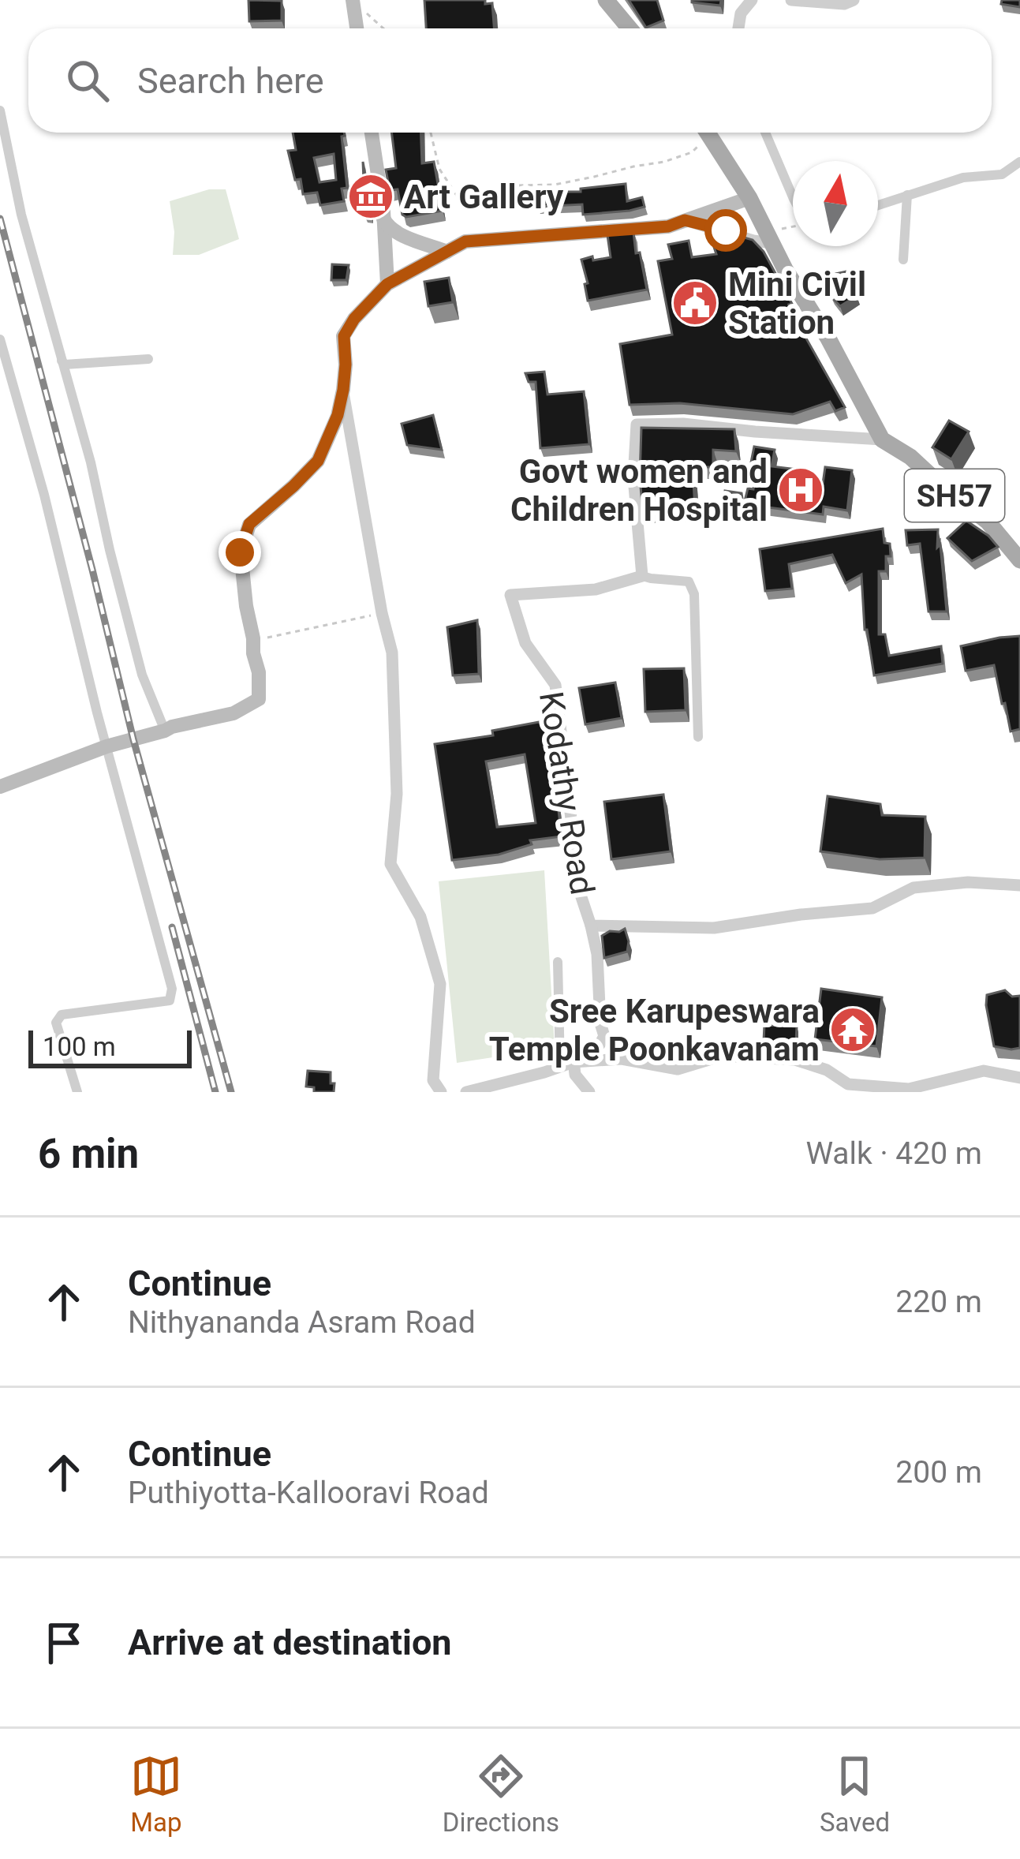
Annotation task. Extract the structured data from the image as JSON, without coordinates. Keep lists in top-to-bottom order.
{
  "streets": {
    "main road": ["SH57"],
    "street": ["Kodathy Road"]
  },
  "places": {
    "museum": ["Art Gallery"],
    "public building": ["Mini Civil Station"],
    "hospital": ["Govt women and Children Hospital"],
    "temple": ["Sree Karupeswara Temple Poonkavanam"]
  },
  "scale_bar": "100 m",
  "north": "top",
  "page": {
    "search": "Search here",
    "scale": "100 m",
    "heading": ["6 min", "Walk · 420 m"],
    "list": [
      ["Continue", "Nithyananda Asram Road", "220 m"],
      ["Continue", "Puthiyotta-Kallooravi Road", "200 m"],
      "Arrive at destination"
    ],
    "nav": ["Map", "Directions", "Saved"]
  }
}
